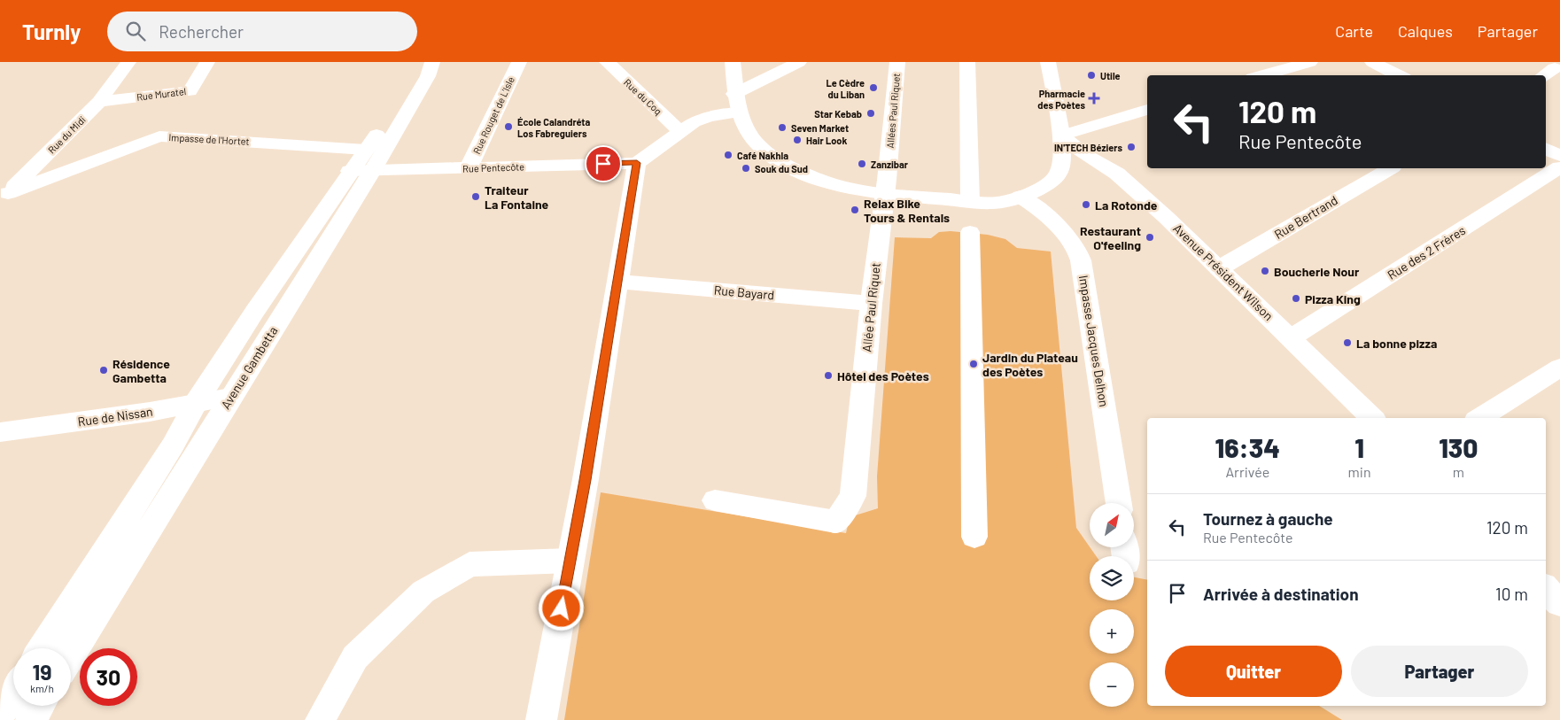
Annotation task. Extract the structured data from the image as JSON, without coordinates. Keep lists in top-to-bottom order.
{
  "streets": {
    "street": [
      "Rue Muratel",
      "Rue du Coq",
      "Allées Paul Riquet",
      "Rue Rouget de L'Isle",
      "Rue du Midi",
      "Impasse de l'Hortet",
      "Rue Pentecôte",
      "Rue Bertrand",
      "Rue des 2 Frères",
      "Avenue Président Wilson",
      "Rue Bayard",
      "Allée Paul Riquet",
      "Impasse Jacques Delhon",
      "Avenue Gambetta",
      "Rue de Nissan"
    ]
  },
  "crossings": [
    ["Rue Muratel", "Rue du Midi"],
    ["Allées Paul Riquet", "Allée Paul Riquet"],
    ["Rue Rouget de L'Isle", "Rue Pentecôte"],
    ["Rue du Midi", "Impasse de l'Hortet"],
    ["Impasse de l'Hortet", "Rue Pentecôte"],
    ["Impasse de l'Hortet", "Avenue Gambetta"],
    ["Rue Pentecôte", "Avenue Gambetta"],
    ["Rue Bertrand", "Avenue Président Wilson"],
    ["Rue des 2 Frères", "Avenue Président Wilson"],
    ["Rue Bayard", "Allée Paul Riquet"],
    ["Avenue Gambetta", "Rue de Nissan"]
  ],
  "places": {
    "other": [
      "Utile",
      "Le Cèdre du Liban",
      "Star Kebab",
      "École Calandréta Los Fabreguiers",
      "Seven Market",
      "Hair Look",
      "IN'TECH Béziers",
      "Café Nakhla",
      "Zanzibar",
      "Souk du Sud",
      "Traiteur La Fontaine",
      "La Rotonde",
      "Relax Bike Tours & Rentals",
      "Restaurant O'feeling",
      "Boucherie Nour",
      "Pizza King",
      "La bonne pizza",
      "Jardin du Plateau des Poètes",
      "Résidence Gambetta",
      "Hôtel des Poètes"
    ],
    "health": ["Pharmacie des Poètes"]
  },
  "north": "top right",
  "page": {
    "header": "Turnly",
    "search": "Rechercher",
    "nav": ["Carte", "Calques", "Partager"],
    "turn": ["120 m", "Rue Pentecôte"],
    "eta": [
      "16:34",
      "Arrivée",
      "1",
      "min",
      "130",
      "m"
    ],
    "list": [
      {
        "name": "Tournez à gauche",
        "note": "Rue Pentecôte",
        "value": "120 m"
      },
      {
        "name": "Arrivée à destination",
        "value": "10 m"
      }
    ],
    "map_buttons": ["+", "−"],
    "buttons": ["Quitter", "Partager"],
    "speed": "19 km/h",
    "limit": "30"
  }
}
